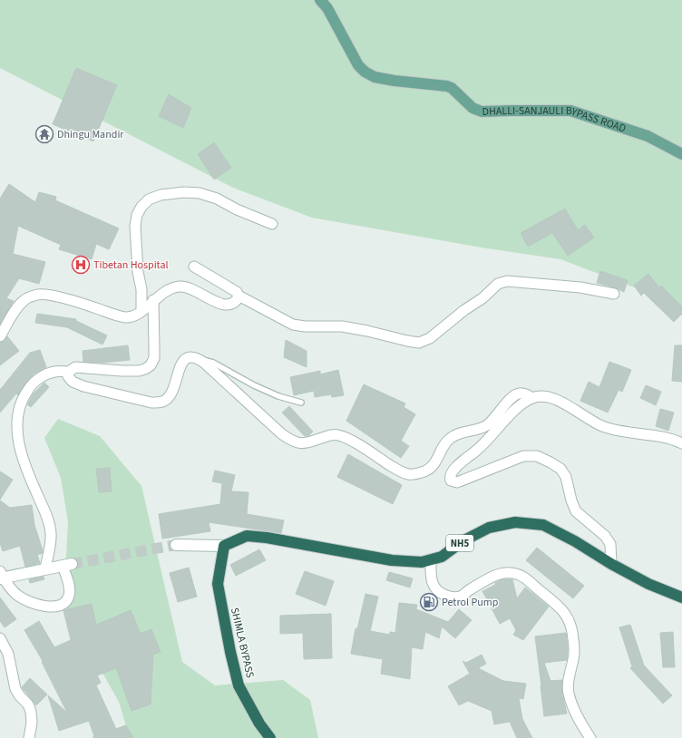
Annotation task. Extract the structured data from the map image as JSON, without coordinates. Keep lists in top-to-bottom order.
{
  "streets": {
    "highway": ["NH5", "SHIMLA BYPASS"],
    "main road": ["DHALLI-SANJAULI BYPASS ROAD"]
  },
  "crossings": [
    ["NH5", "SHIMLA BYPASS"]
  ],
  "places": {
    "temple": ["Dhingu Mandir"],
    "hospital": ["Tibetan Hospital"],
    "fuel station": ["Petrol Pump"]
  }
}
